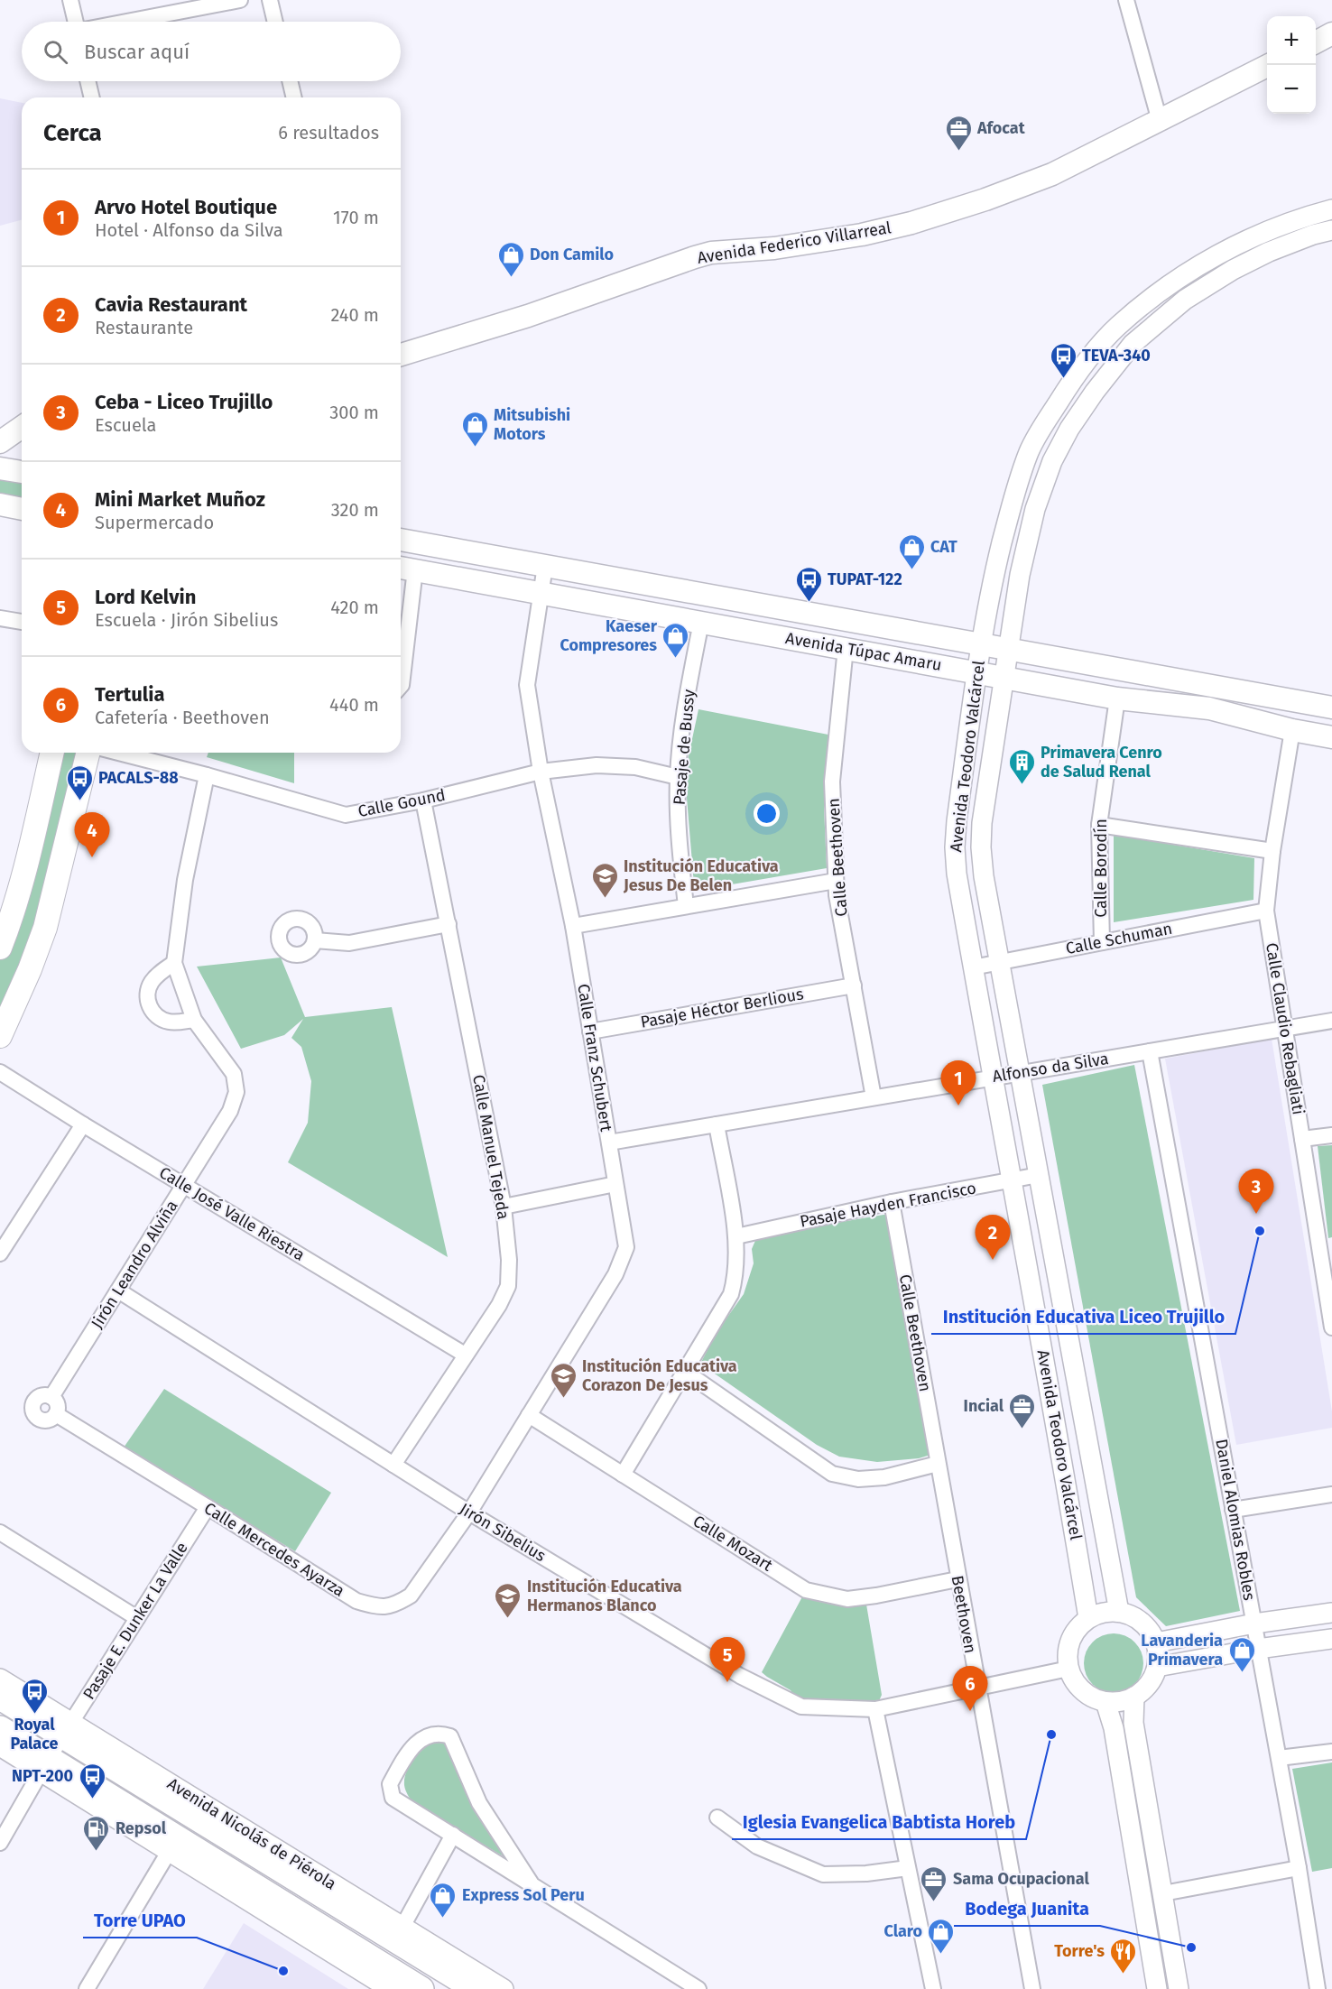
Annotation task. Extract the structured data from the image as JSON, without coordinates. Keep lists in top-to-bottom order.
{
  "streets": {
    "highway": ["Avenida Nicolás de Piérola"],
    "main road": ["Avenida Federico Villarreal", "Avenida Túpac Amaru"],
    "street": [
      "Pasaje de Bussy",
      "Avenida Teodoro Valcárcel",
      "Calle Gound",
      "Calle Beethoven",
      "Calle Borodín",
      "Calle Schuman",
      "Pasaje Héctor Berlious",
      "Calle Claudio Rebagliati",
      "Calle Franz Schubert",
      "Alfonso da Silva",
      "Calle Manuel Tejeda",
      "Pasaje Hayden Francisco",
      "Calle José Valle Riestra",
      "Jirón Leandro Alviña",
      "Daniel Alomias Robles",
      "Jirón Sibelius",
      "Calle Mozart",
      "Calle Mercedes Ayarza",
      "Beethoven",
      "Pasaje E. Dunker La Valle"
    ]
  },
  "crossings": [
    ["Avenida Túpac Amaru", "Pasaje de Bussy"],
    ["Avenida Túpac Amaru", "Avenida Teodoro Valcárcel"],
    ["Avenida Túpac Amaru", "Calle Beethoven"],
    ["Avenida Túpac Amaru", "Calle Borodín"],
    ["Avenida Túpac Amaru", "Calle Claudio Rebagliati"],
    ["Avenida Túpac Amaru", "Calle Franz Schubert"],
    ["Pasaje de Bussy", "Calle Gound"],
    ["Avenida Teodoro Valcárcel", "Calle Schuman"],
    ["Avenida Teodoro Valcárcel", "Alfonso da Silva"],
    ["Avenida Teodoro Valcárcel", "Pasaje Hayden Francisco"],
    ["Avenida Teodoro Valcárcel", "Jirón Sibelius"],
    ["Calle Gound", "Calle Franz Schubert"],
    ["Calle Gound", "Calle Manuel Tejeda"],
    ["Calle Gound", "Jirón Leandro Alviña"],
    ["Calle Beethoven", "Pasaje Héctor Berlious"],
    ["Calle Beethoven", "Alfonso da Silva"],
    ["Calle Beethoven", "Pasaje Hayden Francisco"],
    ["Calle Beethoven", "Beethoven"],
    ["Calle Borodín", "Calle Schuman"],
    ["Calle Schuman", "Calle Claudio Rebagliati"],
    ["Pasaje Héctor Berlious", "Calle Franz Schubert"],
    ["Calle Claudio Rebagliati", "Alfonso da Silva"],
    ["Calle Franz Schubert", "Alfonso da Silva"],
    ["Calle Franz Schubert", "Jirón Sibelius"],
    ["Calle Franz Schubert", "Calle Mozart"],
    ["Calle Franz Schubert", "Calle Mercedes Ayarza"],
    ["Alfonso da Silva", "Daniel Alomias Robles"],
    ["Calle Manuel Tejeda", "Calle José Valle Riestra"],
    ["Calle Manuel Tejeda", "Jirón Sibelius"],
    ["Calle José Valle Riestra", "Jirón Leandro Alviña"],
    ["Jirón Leandro Alviña", "Jirón Sibelius"],
    ["Jirón Leandro Alviña", "Calle Mercedes Ayarza"],
    ["Jirón Sibelius", "Calle Mercedes Ayarza"],
    ["Jirón Sibelius", "Beethoven"],
    ["Calle Mozart", "Beethoven"],
    ["Calle Mercedes Ayarza", "Pasaje E. Dunker La Valle"],
    ["Pasaje E. Dunker La Valle", "Avenida Nicolás de Piérola"]
  ],
  "places": {
    "office": ["Afocat", "Incial", "Sama Ocupacional"],
    "shop": [
      "Don Camilo",
      "Mitsubishi Motors",
      "CAT",
      "Kaeser Compresores",
      "Lavanderia Primavera",
      "Express Sol Peru",
      "Claro"
    ],
    "bus stop": [
      "TEVA-340",
      "TUPAT-122",
      "PACALS-88",
      "Royal Palace",
      "NPT-200"
    ],
    "building": ["Primavera Cenro de Salud Renal"],
    "school or university": ["Institución Educativa Jesus De Belen", "Institución Educativa Corazon De Jesus", "Institución Educativa Hermanos Blanco"],
    "other": [
      "Institución Educativa Liceo Trujillo",
      "Iglesia Evangelica Babtista Horeb",
      "Bodega Juanita",
      "Torre UPAO"
    ],
    "fuel station": ["Repsol"],
    "restaurant": ["Torre's"]
  },
  "page": {
    "map_buttons": ["+", "−"],
    "search": "Buscar aquí",
    "heading": ["Cerca", "6 resultados"],
    "list": [
      {
        "mark": "1",
        "name": "Arvo Hotel Boutique",
        "note": "Hotel · Alfonso da Silva",
        "value": "170 m"
      },
      {
        "mark": "2",
        "name": "Cavia Restaurant",
        "note": "Restaurante",
        "value": "240 m"
      },
      {
        "mark": "3",
        "name": "Ceba - Liceo Trujillo",
        "note": "Escuela",
        "value": "300 m"
      },
      {
        "mark": "4",
        "name": "Mini Market Muñoz",
        "note": "Supermercado",
        "value": "320 m"
      },
      {
        "mark": "5",
        "name": "Lord Kelvin",
        "note": "Escuela · Jirón Sibelius",
        "value": "420 m"
      },
      {
        "mark": "6",
        "name": "Tertulia",
        "note": "Cafetería · Beethoven",
        "value": "440 m"
      }
    ],
    "pins": [
      "4",
      "1",
      "3",
      "2",
      "5",
      "6"
    ]
  }
}
